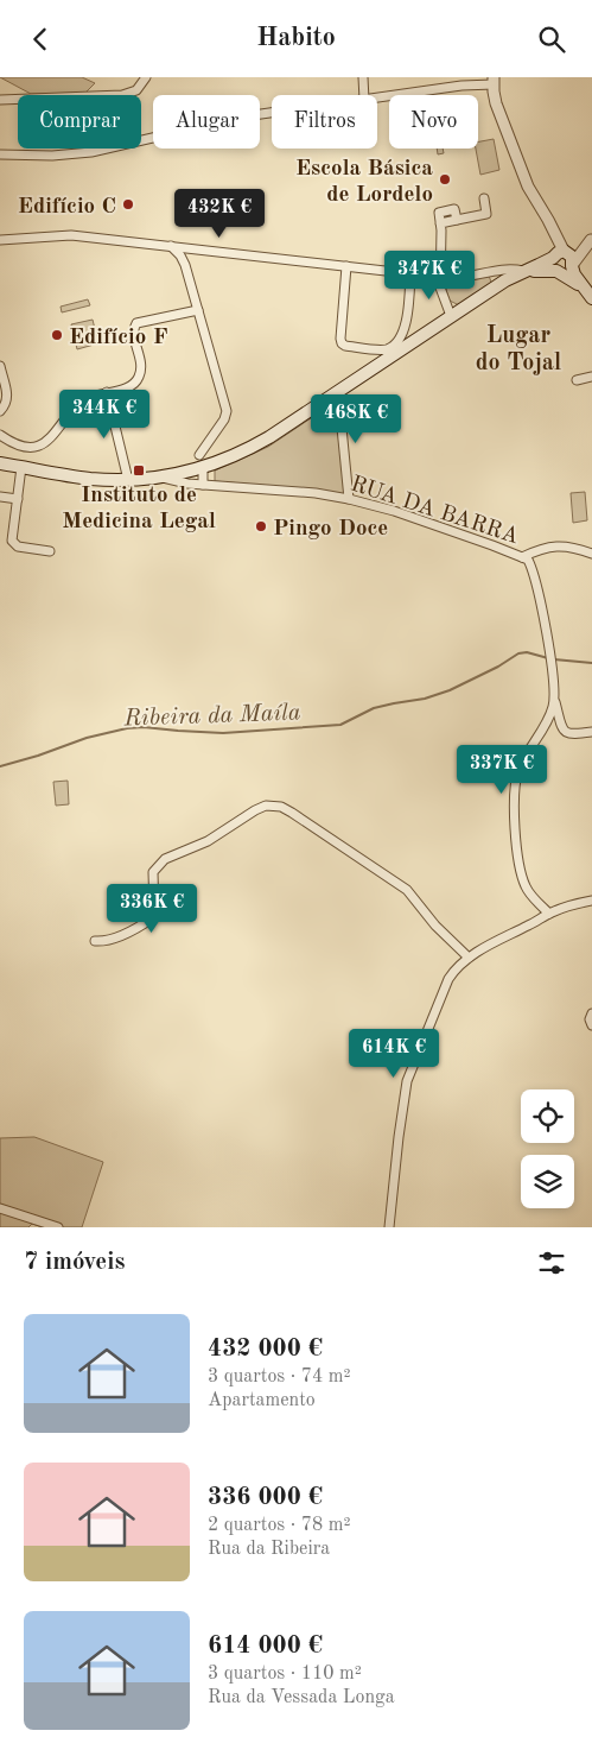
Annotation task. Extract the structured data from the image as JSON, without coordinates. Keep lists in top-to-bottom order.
{
  "streets": {
    "street": ["RUA DA BARRA"]
  },
  "districts": ["Lugar do Tojal"],
  "water": ["Ribeira da Maíla"],
  "places": {
    "other": [
      "Escola Básica de Lordelo",
      "Edifício C",
      "Edifício F",
      "Pingo Doce"
    ],
    "transit": ["Instituto de Medicina Legal"]
  },
  "page": {
    "header": "Habito",
    "chip": [
      "Comprar",
      "Alugar",
      "Filtros",
      "Novo"
    ],
    "price": [
      "432K €",
      "347K €",
      "344K €",
      "468K €",
      "337K €",
      "336K €",
      "614K €"
    ],
    "heading": "7 imóveis",
    "list": [
      {
        "name": "432 000 €",
        "note": "3 quartos · 74 m² · Apartamento"
      },
      {
        "name": "336 000 €",
        "note": "2 quartos · 78 m² · Rua da Ribeira"
      },
      {
        "name": "614 000 €",
        "note": "3 quartos · 110 m² · Rua da Vessada Longa"
      }
    ]
  }
}
